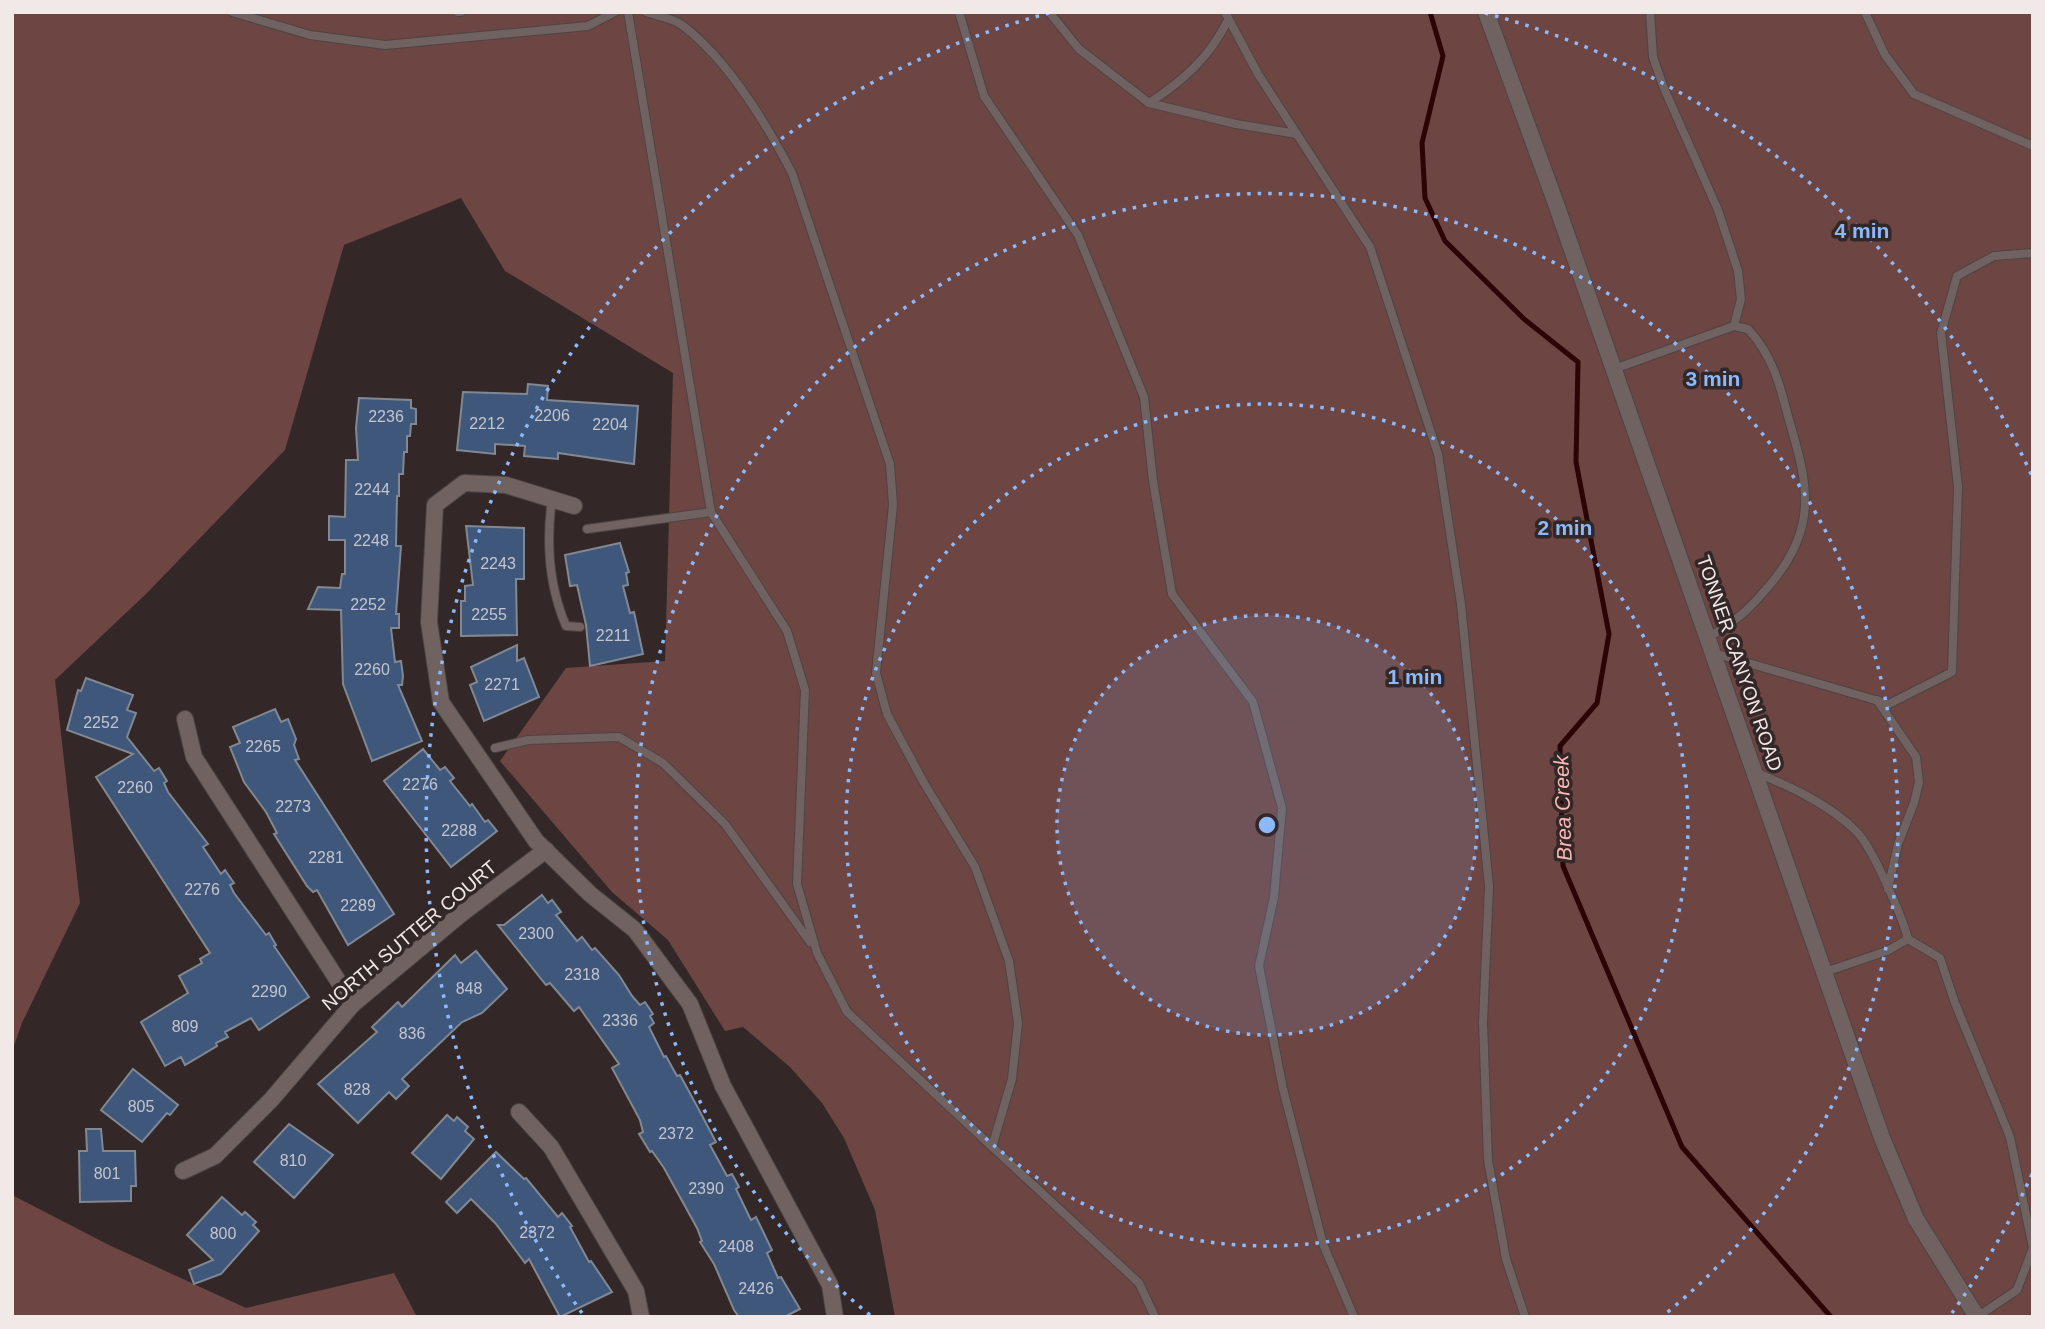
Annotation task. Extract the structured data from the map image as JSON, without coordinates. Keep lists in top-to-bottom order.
{
  "streets": {
    "street": ["TONNER CANYON ROAD", "NORTH SUTTER COURT"]
  },
  "water": ["Brea Creek"],
  "house_numbers": [
    "2206",
    "2236",
    "2212",
    "2204",
    "2244",
    "2248",
    "2243",
    "2252",
    "2255",
    "2211",
    "2260",
    "2271",
    "2252",
    "2265",
    "2276",
    "2260",
    "2273",
    "2288",
    "2281",
    "2276",
    "2289",
    "2300",
    "2318",
    "848",
    "2290",
    "2336",
    "809",
    "836",
    "828",
    "805",
    "2372",
    "810",
    "801",
    "2390",
    "2372",
    "800",
    "2408",
    "2426"
  ],
  "rings": [
    "4 min",
    "3 min",
    "2 min",
    "1 min"
  ]
}
